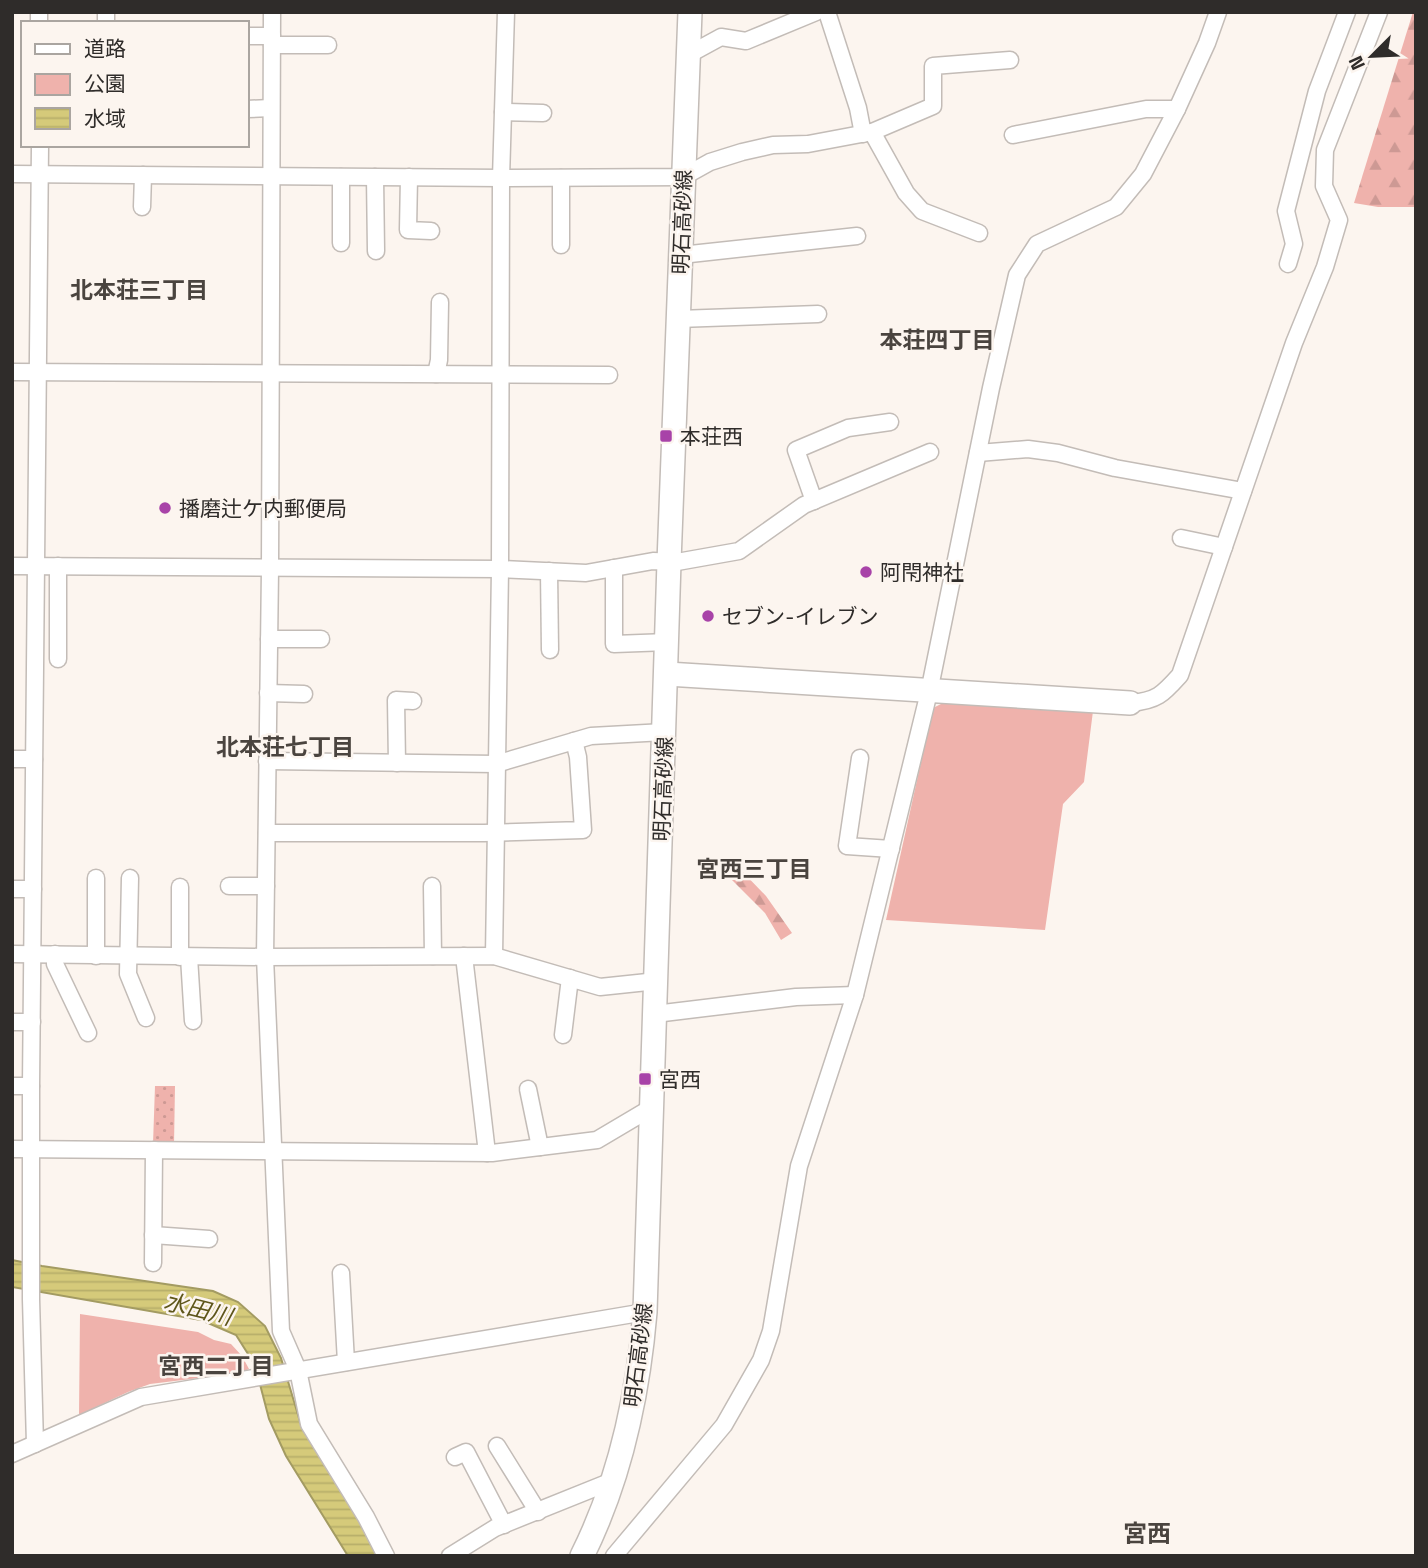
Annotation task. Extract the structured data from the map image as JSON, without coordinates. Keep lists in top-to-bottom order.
{
  "streets": {
    "main road": ["明石高砂線"]
  },
  "districts": [
    "北本荘三丁目",
    "本荘四丁目",
    "北本荘七丁目",
    "宮西三丁目",
    "宮西二丁目",
    "宮西"
  ],
  "water": ["水田川"],
  "places": {
    "transit": ["本荘西", "宮西"],
    "other": ["播磨辻ケ内郵便局", "阿閇神社", "セブン-イレブン"]
  },
  "legend": ["道路", "公園", "水域"],
  "north": "bottom left"
}
